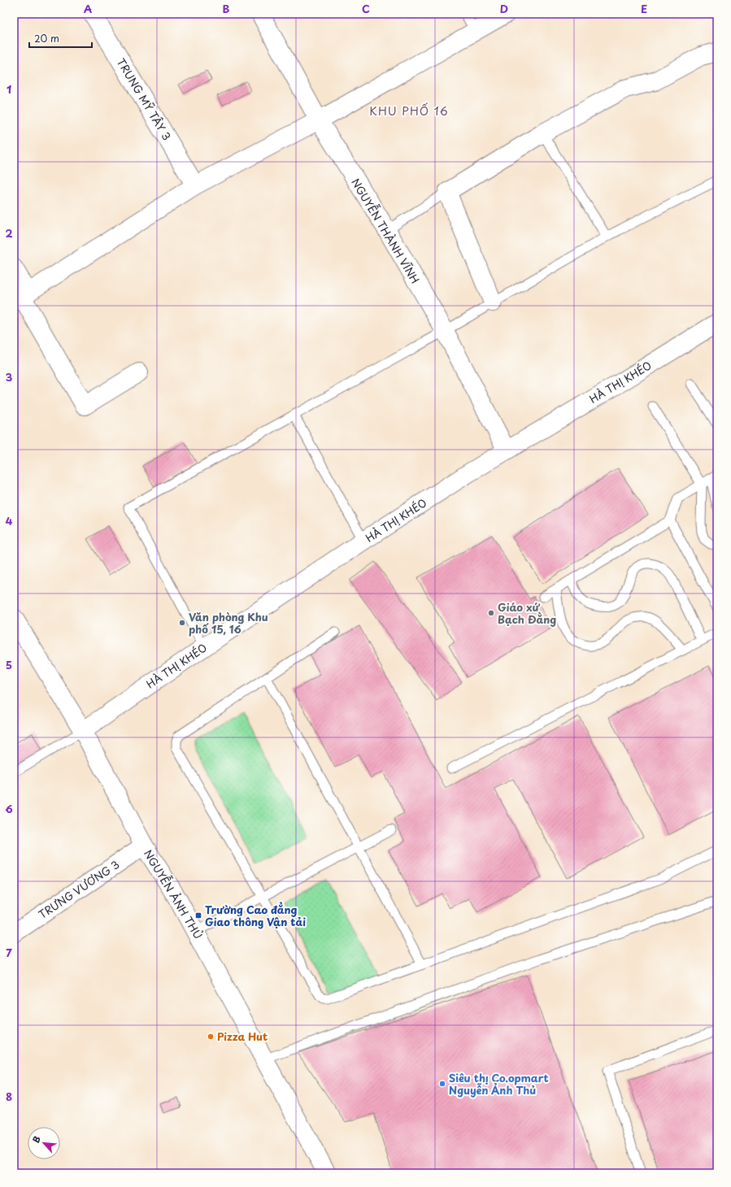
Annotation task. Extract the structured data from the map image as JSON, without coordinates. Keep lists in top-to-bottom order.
{
  "streets": {
    "street": [
      "TRUNG MỸ TÂY 3",
      "NGUYỄN THÀNH VĨNH",
      "HÀ THỊ KHÉO",
      "TRƯNG VƯƠNG 3",
      "NGUYỄN ẢNH THỦ"
    ]
  },
  "crossings": [
    ["NGUYỄN THÀNH VĨNH", "HÀ THỊ KHÉO"],
    ["HÀ THỊ KHÉO", "NGUYỄN ẢNH THỦ"],
    ["TRƯNG VƯƠNG 3", "NGUYỄN ẢNH THỦ"]
  ],
  "districts": ["KHU PHỐ 16"],
  "places": {
    "other": [
      "Giáo xứ Bạch Đằng",
      "Văn phòng Khu phố 15, 16",
      "Pizza Hut",
      "Siêu thị Co.opmart Nguyễn Ảnh Thủ"
    ],
    "transit": ["Trường Cao đẳng Giao thông Vận tải"]
  },
  "scale_bar": "20 m",
  "north": "top left",
  "grid": {
    "columns": [
      "A",
      "B",
      "C",
      "D",
      "E"
    ],
    "rows": [
      "1",
      "2",
      "3",
      "4",
      "5",
      "6",
      "7",
      "8"
    ]
  }
}
